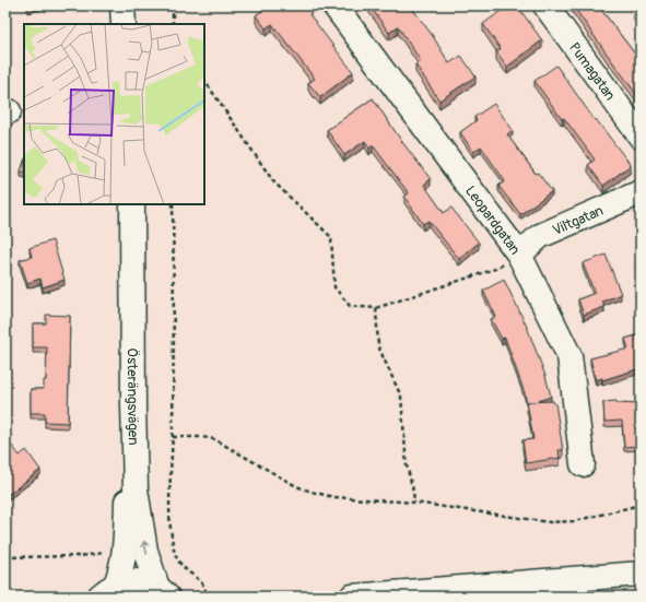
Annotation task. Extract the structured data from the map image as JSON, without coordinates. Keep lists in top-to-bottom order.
{
  "streets": {
    "street": [
      "Pumagatan",
      "Leopardgatan",
      "Viltgatan",
      "Österängsvägen"
    ]
  },
  "crossings": [
    ["Leopardgatan", "Viltgatan"]
  ]
}
